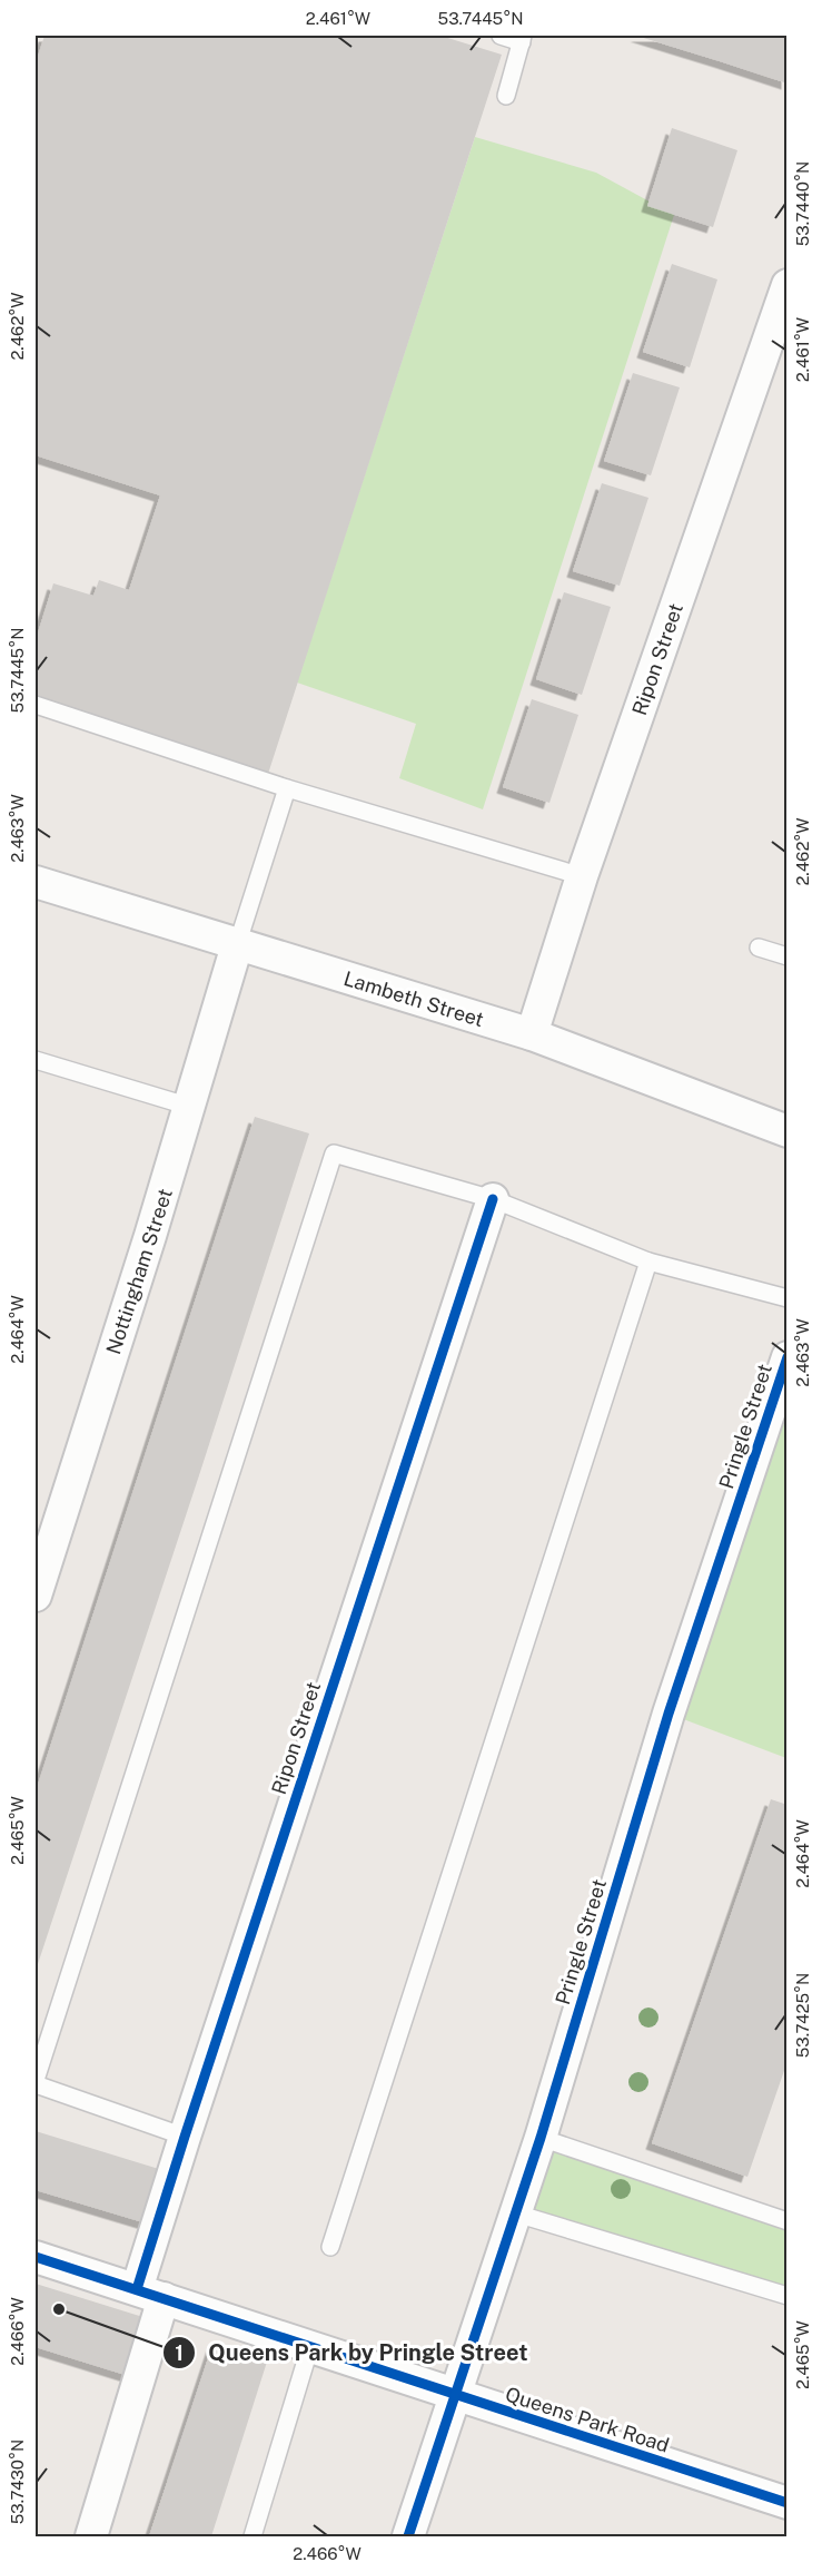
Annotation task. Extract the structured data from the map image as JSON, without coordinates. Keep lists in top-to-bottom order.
{
  "streets": {
    "street": [
      "Ripon Street",
      "Lambeth Street",
      "Nottingham Street",
      "Pringle Street",
      "Queens Park Road"
    ]
  },
  "crossings": [
    ["Ripon Street", "Lambeth Street"],
    ["Ripon Street", "Queens Park Road"],
    ["Lambeth Street", "Nottingham Street"],
    ["Pringle Street", "Queens Park Road"]
  ],
  "places": ["Queens Park by Pringle Street"],
  "coordinates": [
    "2.461°W",
    "53.7445°N",
    "53.7440°N",
    "2.462°W",
    "2.463°W",
    "2.464°W",
    "2.465°W",
    "53.7425°N",
    "2.466°W",
    "53.7430°N"
  ]
}
